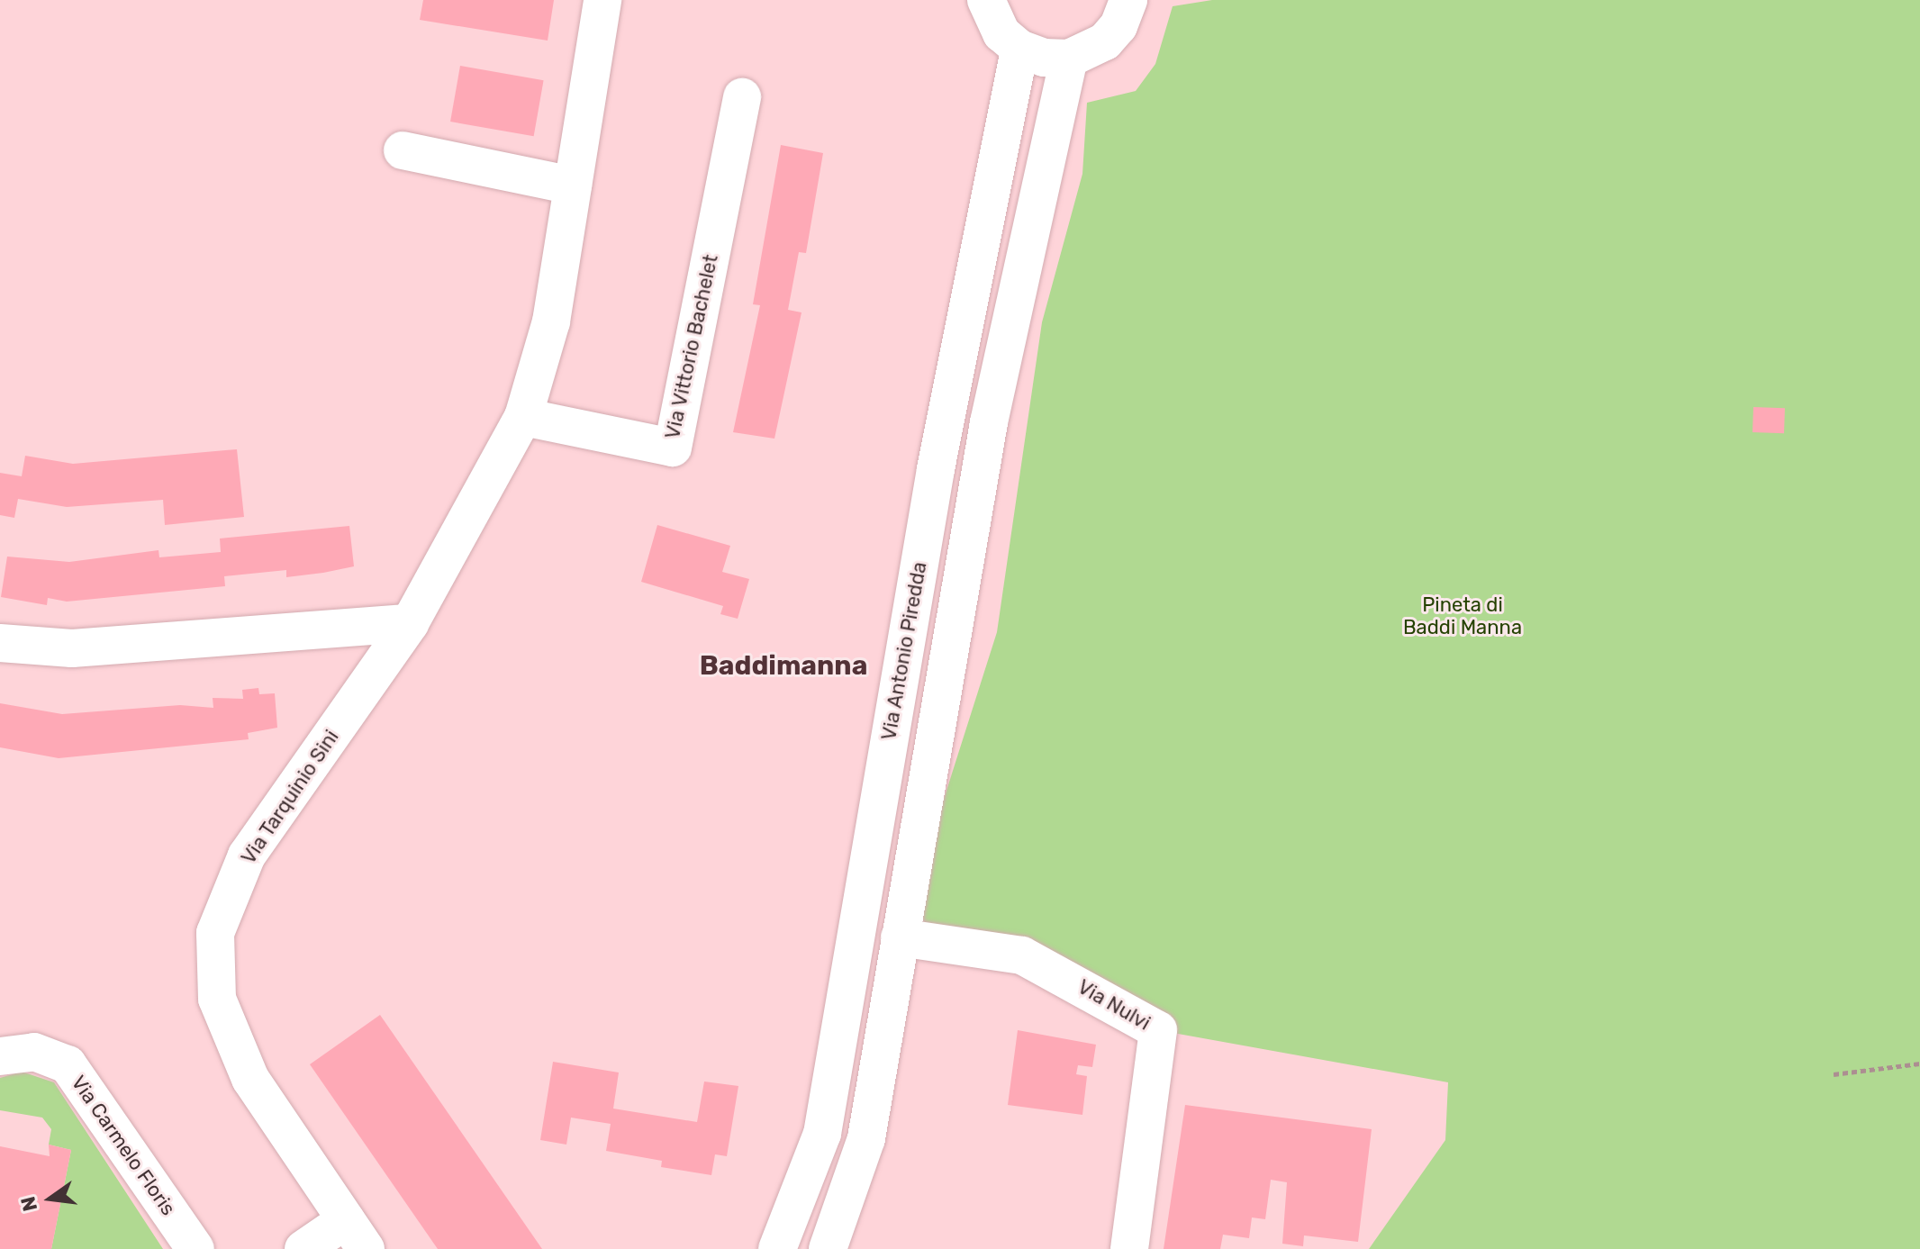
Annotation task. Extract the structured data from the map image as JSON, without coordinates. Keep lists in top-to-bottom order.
{
  "streets": {
    "street": [
      "Via Vittorio Bachelet",
      "Via Antonio Piredda",
      "Via Tarquinio Sini",
      "Via Nulvi",
      "Via Carmelo Floris"
    ]
  },
  "districts": ["Baddimanna"],
  "parks": ["Pineta di Baddi Manna"],
  "north": "left"
}
